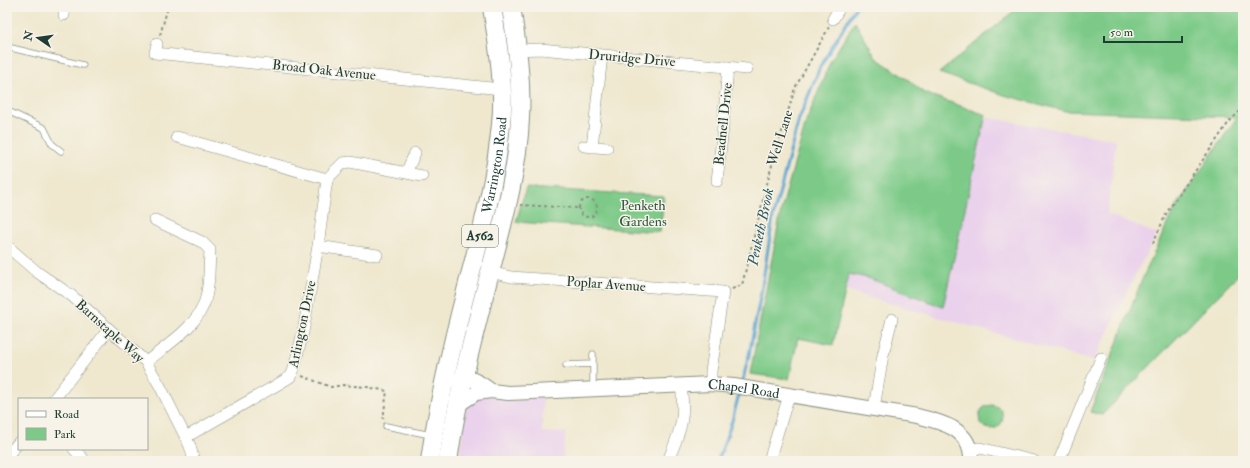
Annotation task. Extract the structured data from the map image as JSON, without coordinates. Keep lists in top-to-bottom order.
{
  "streets": {
    "main road": ["Warrington Road", "A562"],
    "street": [
      "Druridge Drive",
      "Broad Oak Avenue",
      "Beadnell Drive",
      "Poplar Avenue",
      "Arlington Drive",
      "Barnstaple Way",
      "Chapel Road"
    ],
    "path": ["Well Lane"]
  },
  "crossings": [
    ["Druridge Drive", "Beadnell Drive"],
    ["Druridge Drive", "Warrington Road"],
    ["Broad Oak Avenue", "Warrington Road"],
    ["Well Lane", "Poplar Avenue"],
    ["Warrington Road", "Poplar Avenue"],
    ["Warrington Road", "Chapel Road"],
    ["Arlington Drive", "Barnstaple Way"]
  ],
  "water": ["Penketh Brook"],
  "parks": ["Penketh Gardens"],
  "legend": ["Road", "Park"],
  "scale_bar": "50 m",
  "north": "left"
}
